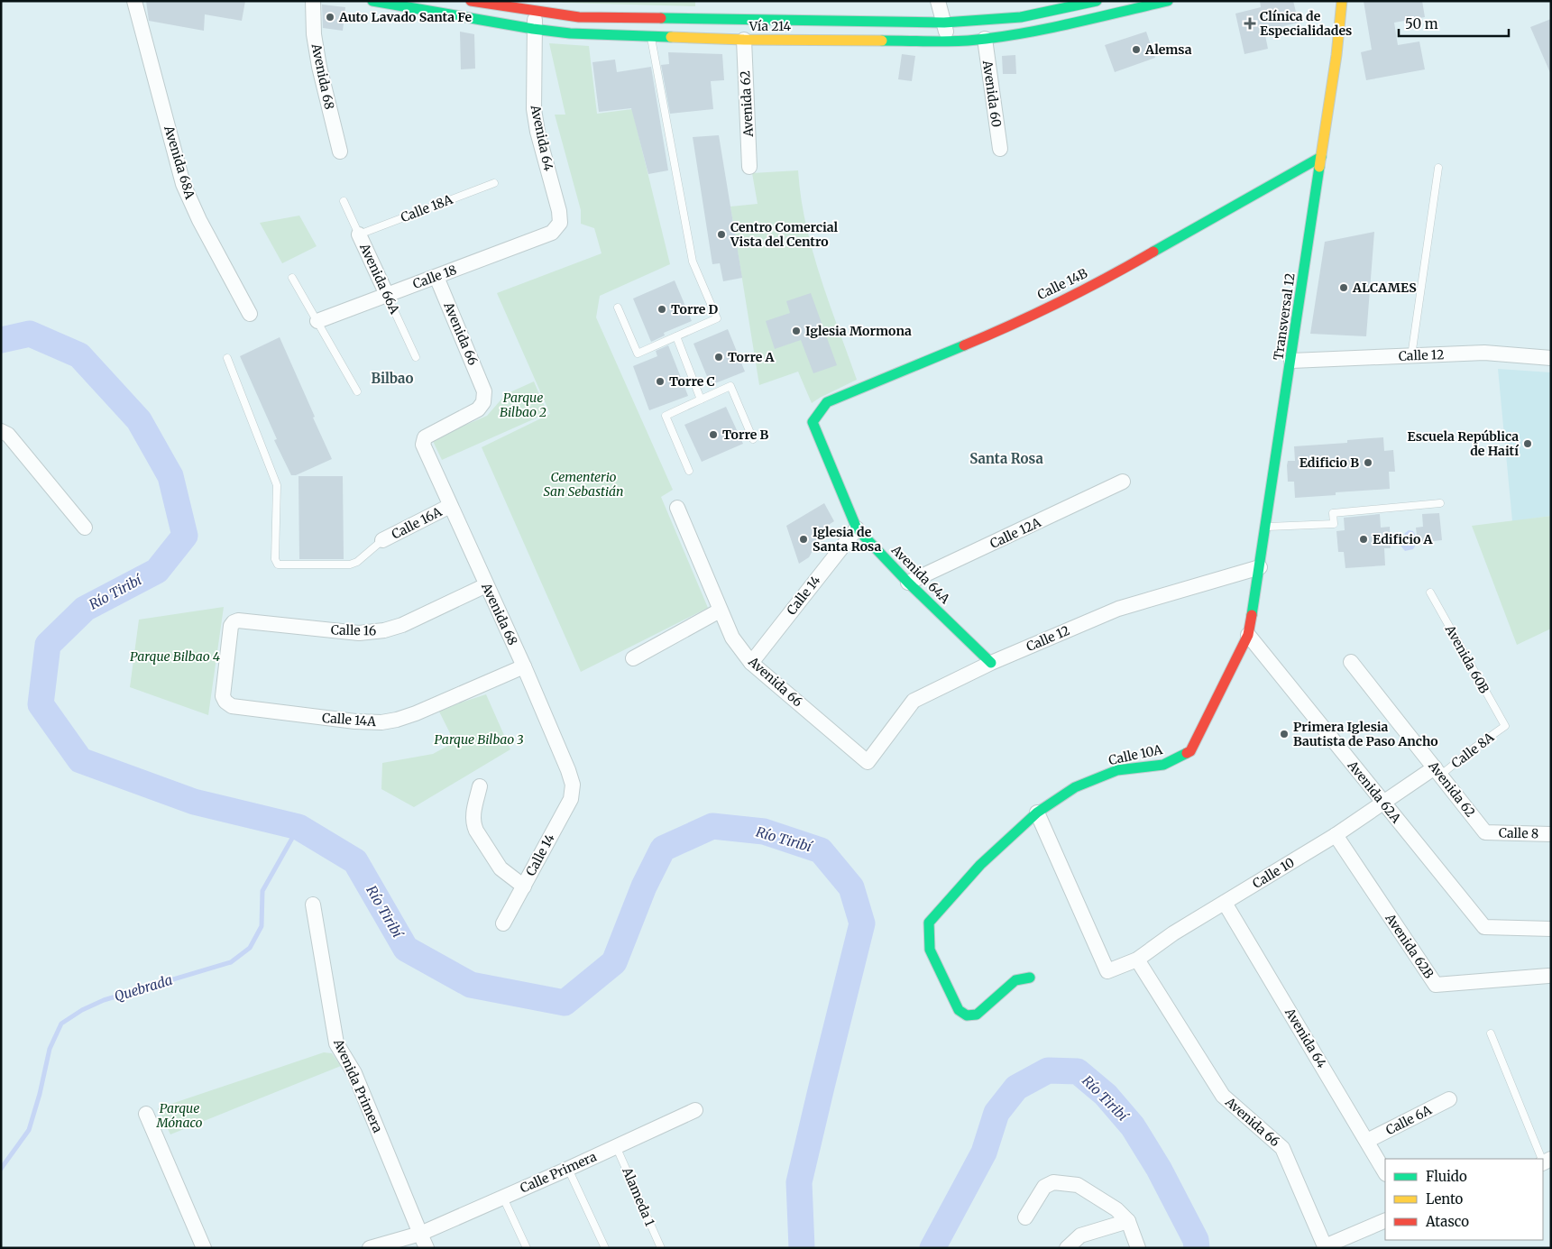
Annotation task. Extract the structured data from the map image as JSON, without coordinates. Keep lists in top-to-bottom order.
{
  "streets": {
    "street": [
      "Vía 214",
      "Avenida 68",
      "Avenida 60",
      "Avenida 62",
      "Avenida 64",
      "Avenida 68A",
      "Calle 18",
      "Avenida 66A",
      "Calle 14B",
      "Transversal 12",
      "Avenida 66",
      "Calle 12",
      "Calle 16A",
      "Calle 12A",
      "Avenida 64A",
      "Calle 14",
      "Calle 16",
      "Calle 14A",
      "Calle 10A",
      "Avenida 62A",
      "Calle 8",
      "Calle 10",
      "Avenida 62B",
      "Avenida Primera",
      "Calle 6A",
      "Calle Primera"
    ],
    "lane": [
      "Calle 18A",
      "Avenida 60B",
      "Calle 8A",
      "Alameda 1"
    ]
  },
  "crossings": [
    ["Vía 214", "Avenida 60"],
    ["Vía 214", "Avenida 62"],
    ["Vía 214", "Avenida 64"],
    ["Avenida 68", "Avenida 66"],
    ["Avenida 68", "Calle 16A"],
    ["Avenida 68", "Calle 14"],
    ["Avenida 68", "Calle 16"],
    ["Avenida 68", "Calle 14A"],
    ["Avenida 62", "Calle 8A"],
    ["Avenida 62", "Calle 8"],
    ["Avenida 62", "Calle 10"],
    ["Avenida 64", "Calle 18"],
    ["Avenida 64", "Calle 10"],
    ["Avenida 64", "Calle 6A"],
    ["Calle 18A", "Avenida 66A"],
    ["Calle 18", "Avenida 66A"],
    ["Calle 18", "Avenida 66"],
    ["Calle 14B", "Transversal 12"],
    ["Calle 14B", "Avenida 64A"],
    ["Transversal 12", "Calle 12"],
    ["Transversal 12", "Calle 10A"],
    ["Transversal 12", "Avenida 62A"],
    ["Avenida 66", "Calle 12"],
    ["Avenida 66", "Calle 14"],
    ["Avenida 66", "Calle 10"],
    ["Calle 12", "Avenida 64A"],
    ["Calle 12A", "Avenida 64A"],
    ["Avenida 64A", "Calle 14"],
    ["Calle 16", "Calle 14A"],
    ["Avenida 60B", "Calle 8A"],
    ["Calle 8A", "Calle 10"],
    ["Calle 10A", "Avenida 62A"],
    ["Calle 10A", "Calle 10"],
    ["Avenida 62A", "Calle 10"],
    ["Calle 10", "Avenida 62B"],
    ["Avenida Primera", "Calle Primera"],
    ["Calle Primera", "Alameda 1"]
  ],
  "districts": ["Bilbao", "Santa Rosa"],
  "water": ["Río Tiribí", "Quebrada"],
  "parks": [
    "Parque Bilbao 2",
    "Cementerio San Sebastián",
    "Parque Bilbao 4",
    "Parque Bilbao 3",
    "Parque Mónaco"
  ],
  "places": {
    "other": [
      "Auto Lavado Santa Fe",
      "Alemsa",
      "Centro Comercial Vista del Centro",
      "ALCAMES",
      "Torre D",
      "Iglesia Mormona",
      "Torre A",
      "Torre C",
      "Torre B",
      "Escuela República de Haití",
      "Edificio B",
      "Iglesia de Santa Rosa",
      "Edificio A",
      "Primera Iglesia Bautista de Paso Ancho"
    ],
    "health": ["Clínica de Especialidades"]
  },
  "legend": ["Fluido", "Lento", "Atasco"],
  "scale_bar": "50 m"
}
